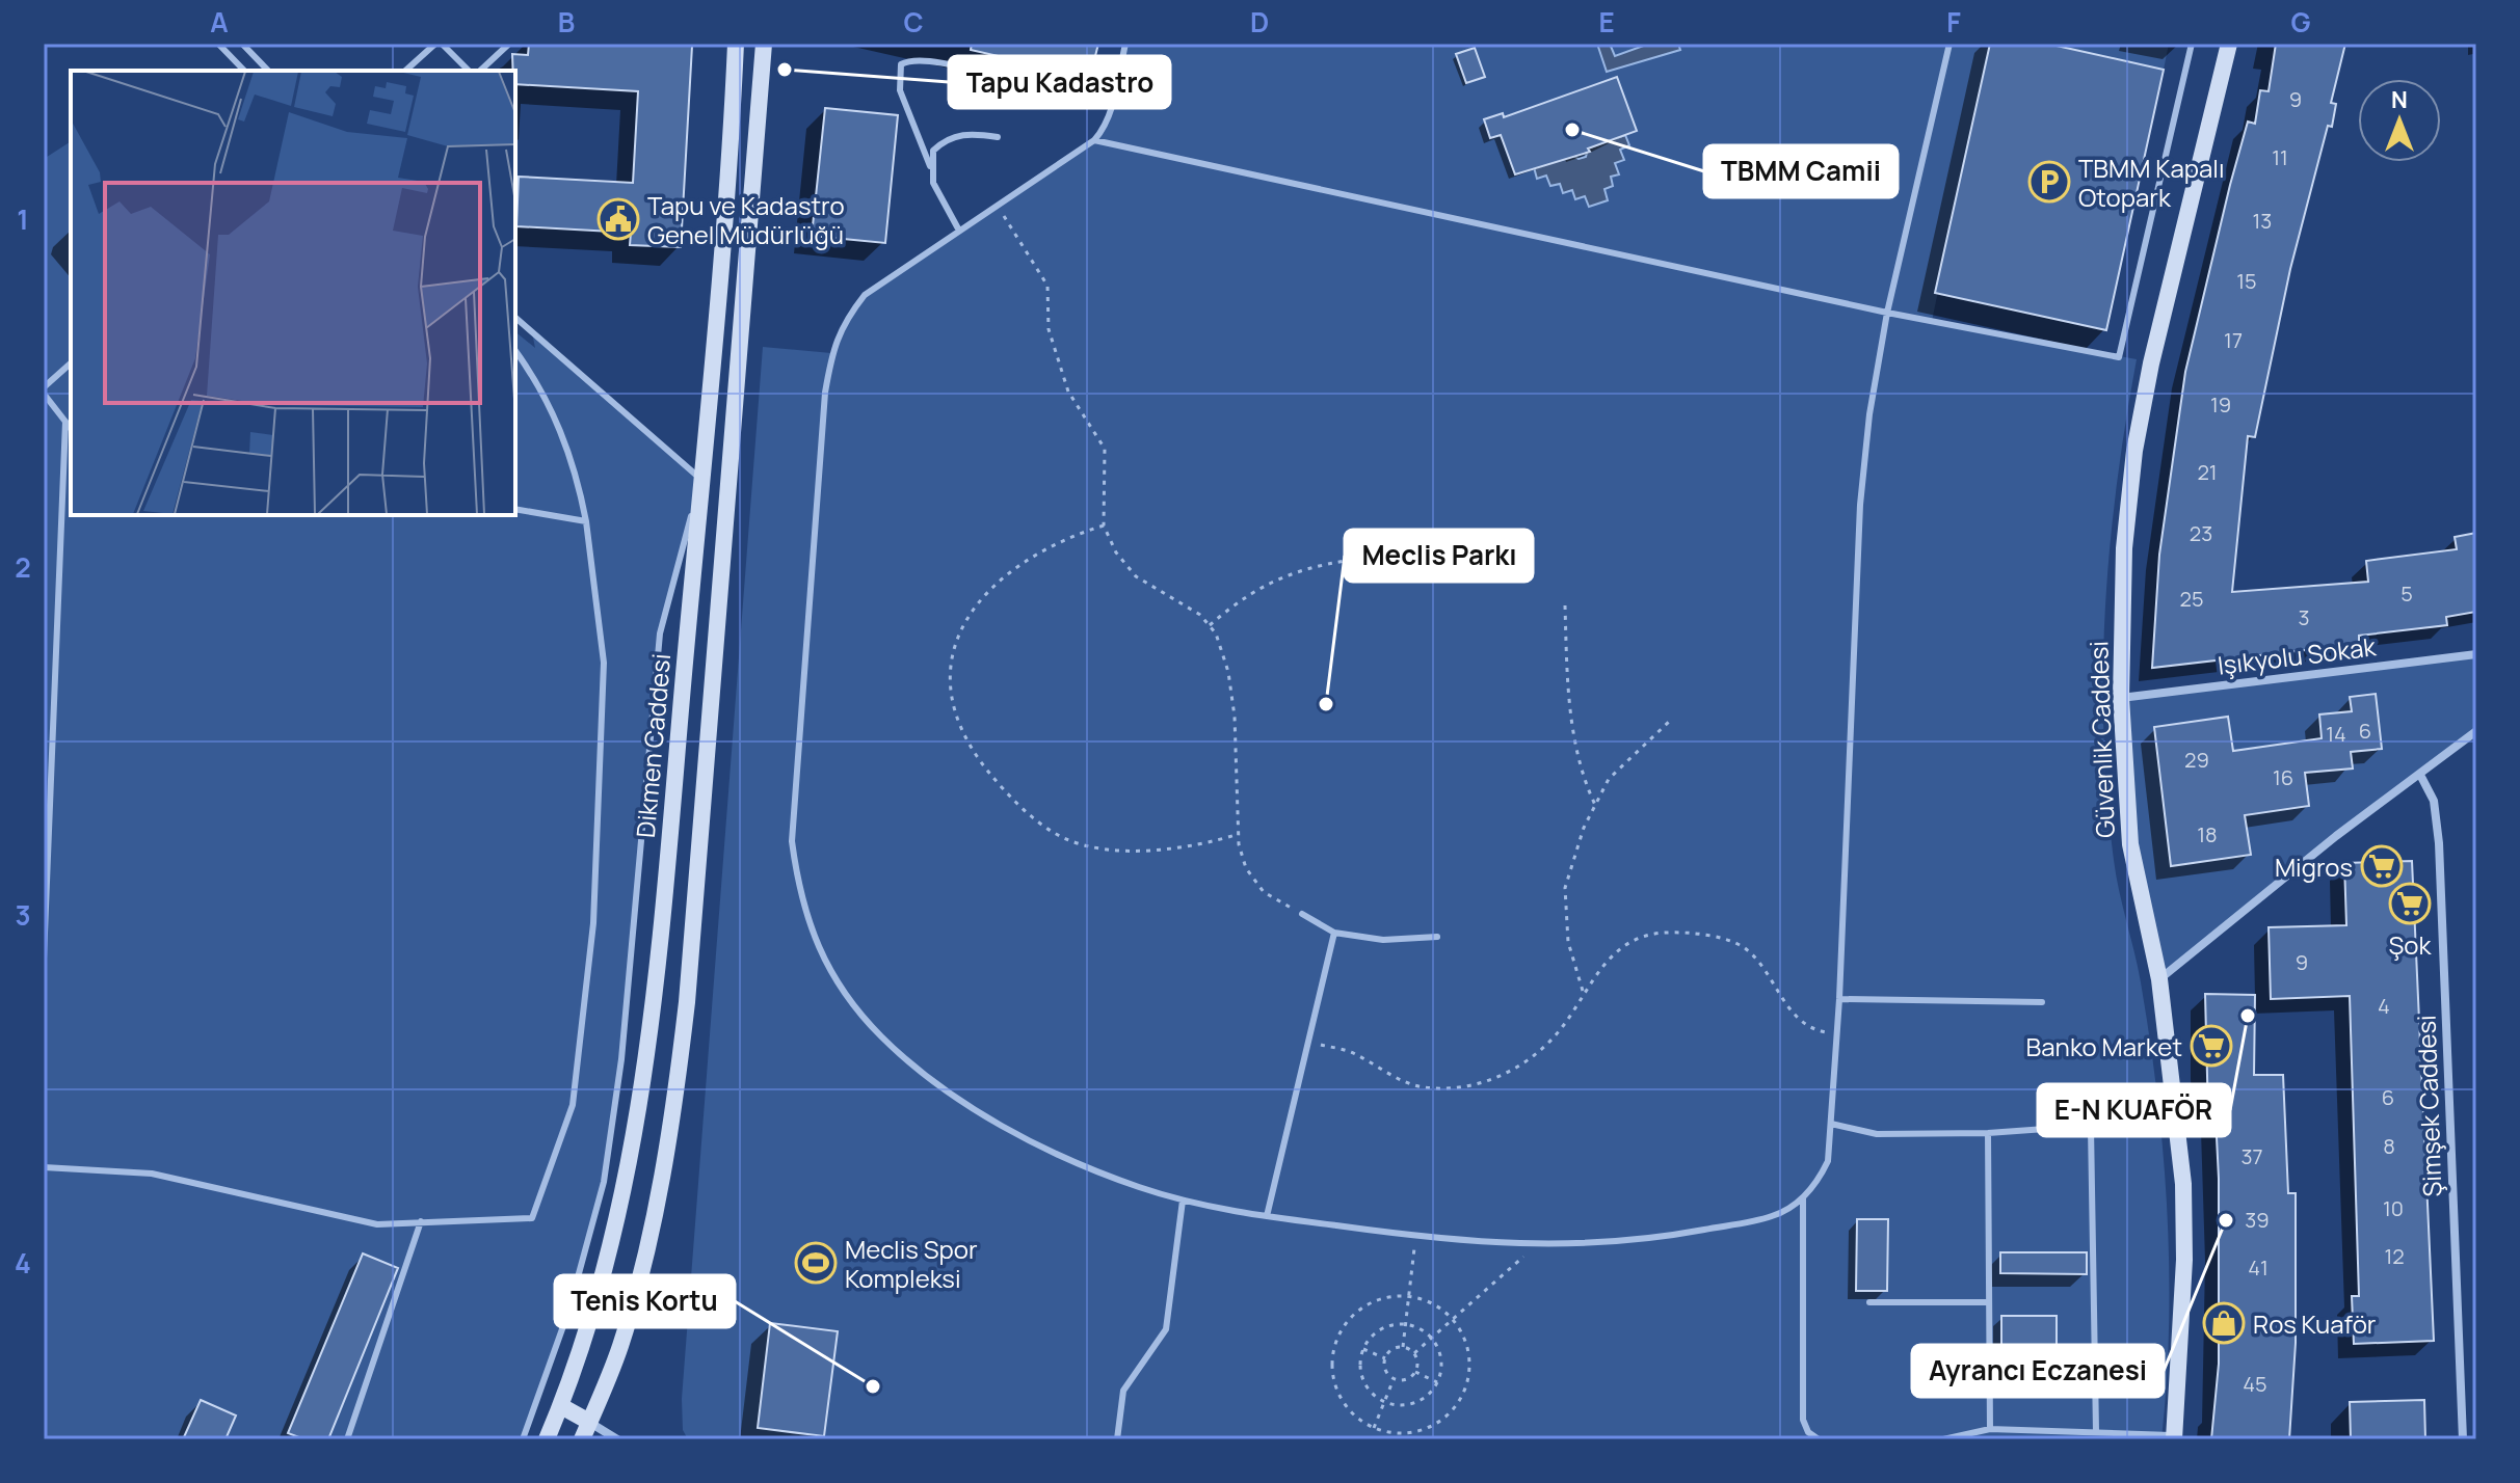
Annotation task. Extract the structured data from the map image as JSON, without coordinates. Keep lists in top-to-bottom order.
{
  "streets": {
    "main road": ["Güvenlik Caddesi", "Dikmen Caddesi"],
    "street": ["Işıkyolu Sokak", "Şimşek Caddesi"]
  },
  "crossings": [
    ["Işıkyolu Sokak", "Güvenlik Caddesi"]
  ],
  "places": {
    "other": [
      "Tapu Kadastro",
      "TBMM Camii",
      "Meclis Parkı",
      "E-N KUAFÖR",
      "Ayrancı Eczanesi",
      "Tenis Kortu"
    ],
    "parking": ["TBMM Kapalı Otopark"],
    "public building": ["Tapu ve Kadastro Genel Müdürlüğü"],
    "supermarket": ["Migros", "Şok", "Banko Market"],
    "sports": ["Meclis Spor Kompleksi"],
    "shop": ["Ros Kuaför"]
  },
  "house_numbers": [
    "9",
    "11",
    "13",
    "15",
    "17",
    "19",
    "21",
    "23",
    "5",
    "25",
    "3",
    "6",
    "14",
    "29",
    "16",
    "18",
    "9",
    "4",
    "6",
    "8",
    "37",
    "10",
    "39",
    "12",
    "41",
    "45"
  ],
  "north": "top",
  "grid": {
    "columns": [
      "A",
      "B",
      "C",
      "D",
      "E",
      "F",
      "G"
    ],
    "rows": [
      "1",
      "2",
      "3",
      "4"
    ]
  }
}
